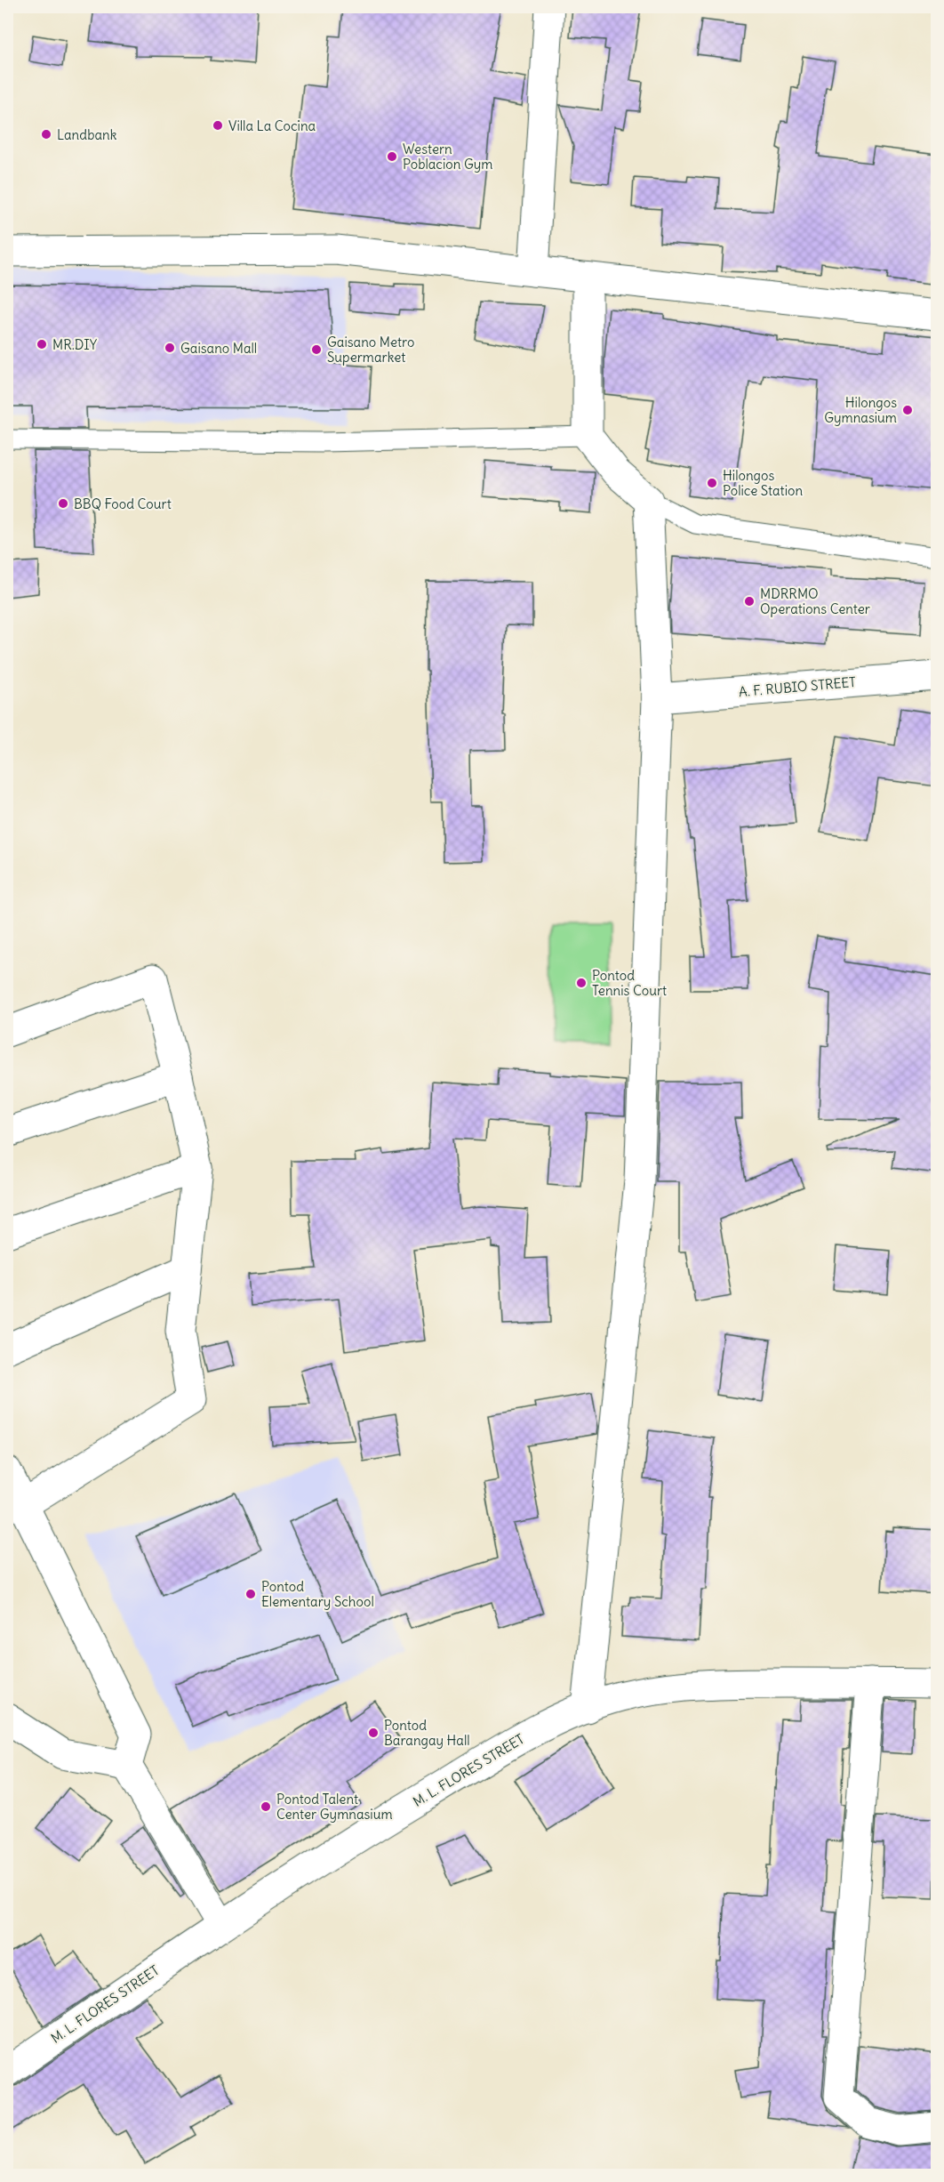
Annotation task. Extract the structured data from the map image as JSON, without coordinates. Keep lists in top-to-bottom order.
{
  "streets": {
    "street": ["A. F. RUBIO STREET", "M. L. FLORES STREET"]
  },
  "places": [
    "Villa La Cocina",
    "Landbank",
    "Western Poblacion Gym",
    "MR.DIY",
    "Gaisano Mall",
    "Gaisano Metro Supermarket",
    "Hilongos Gymnasium",
    "Hilongos Police Station",
    "BBQ Food Court",
    "MDRRMO Operations Center",
    "Pontod Tennis Court",
    "Pontod Elementary School",
    "Pontod Barangay Hall",
    "Pontod Talent Center Gymnasium"
  ]
}
